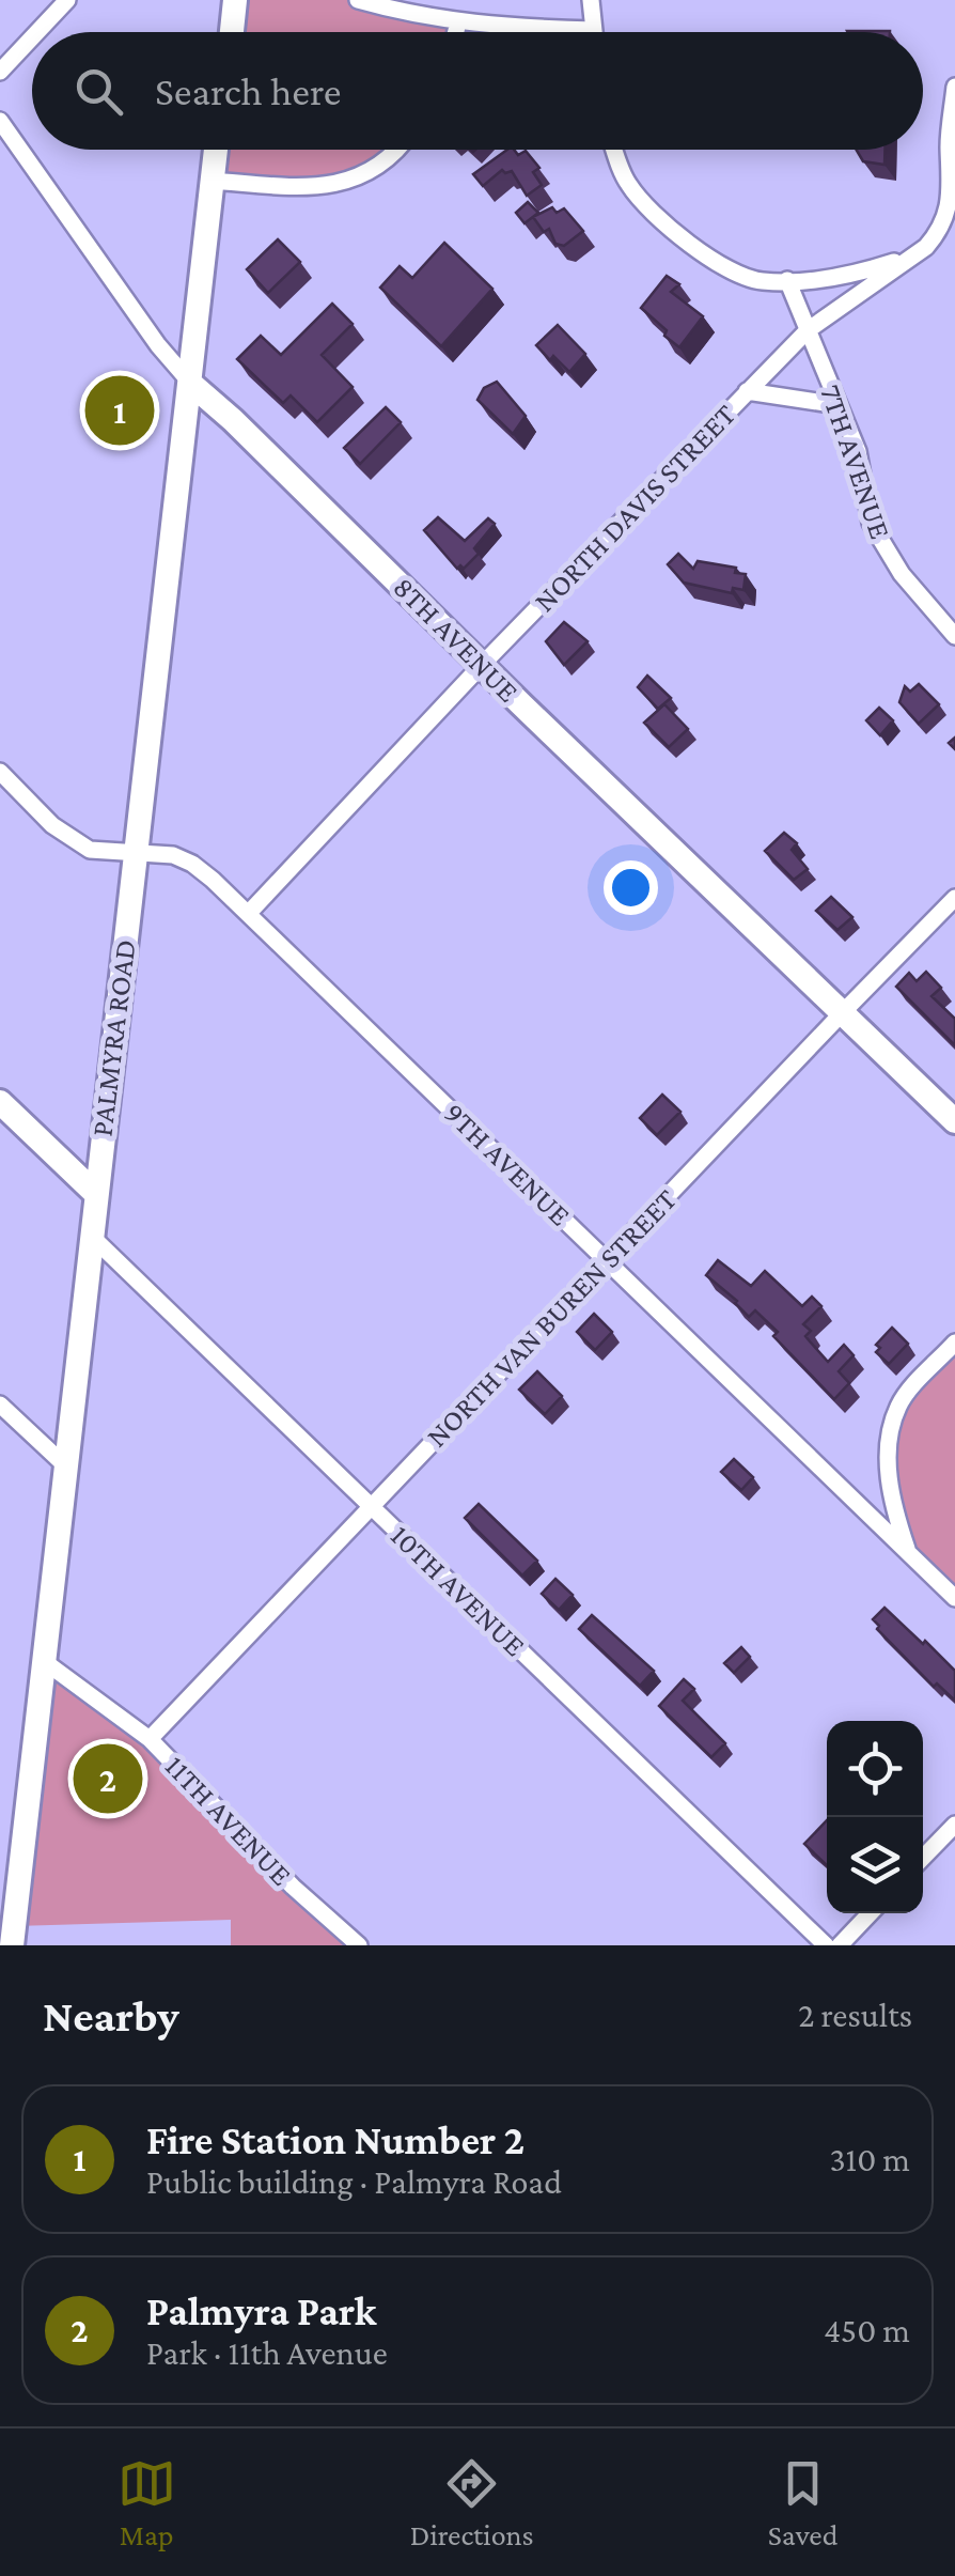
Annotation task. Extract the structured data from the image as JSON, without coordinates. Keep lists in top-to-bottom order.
{
  "streets": {
    "main road": ["8TH AVENUE", "PALMYRA ROAD"],
    "street": [
      "7TH AVENUE",
      "NORTH DAVIS STREET",
      "9TH AVENUE",
      "NORTH VAN BUREN STREET",
      "10TH AVENUE",
      "11TH AVENUE"
    ]
  },
  "crossings": [
    ["7TH AVENUE", "NORTH DAVIS STREET"],
    ["NORTH DAVIS STREET", "8TH AVENUE"],
    ["NORTH DAVIS STREET", "9TH AVENUE"],
    ["8TH AVENUE", "PALMYRA ROAD"],
    ["8TH AVENUE", "NORTH VAN BUREN STREET"],
    ["PALMYRA ROAD", "9TH AVENUE"],
    ["PALMYRA ROAD", "10TH AVENUE"],
    ["PALMYRA ROAD", "11TH AVENUE"],
    ["9TH AVENUE", "NORTH VAN BUREN STREET"],
    ["NORTH VAN BUREN STREET", "10TH AVENUE"],
    ["NORTH VAN BUREN STREET", "11TH AVENUE"]
  ],
  "page": {
    "search": "Search here",
    "pins": ["1", "2"],
    "heading": ["Nearby", "2 results"],
    "list": [
      {
        "mark": "1",
        "name": "Fire Station Number 2",
        "note": "Public building · Palmyra Road",
        "value": "310 m"
      },
      {
        "mark": "2",
        "name": "Palmyra Park",
        "note": "Park · 11th Avenue",
        "value": "450 m"
      }
    ],
    "nav": ["Map", "Directions", "Saved"]
  }
}
